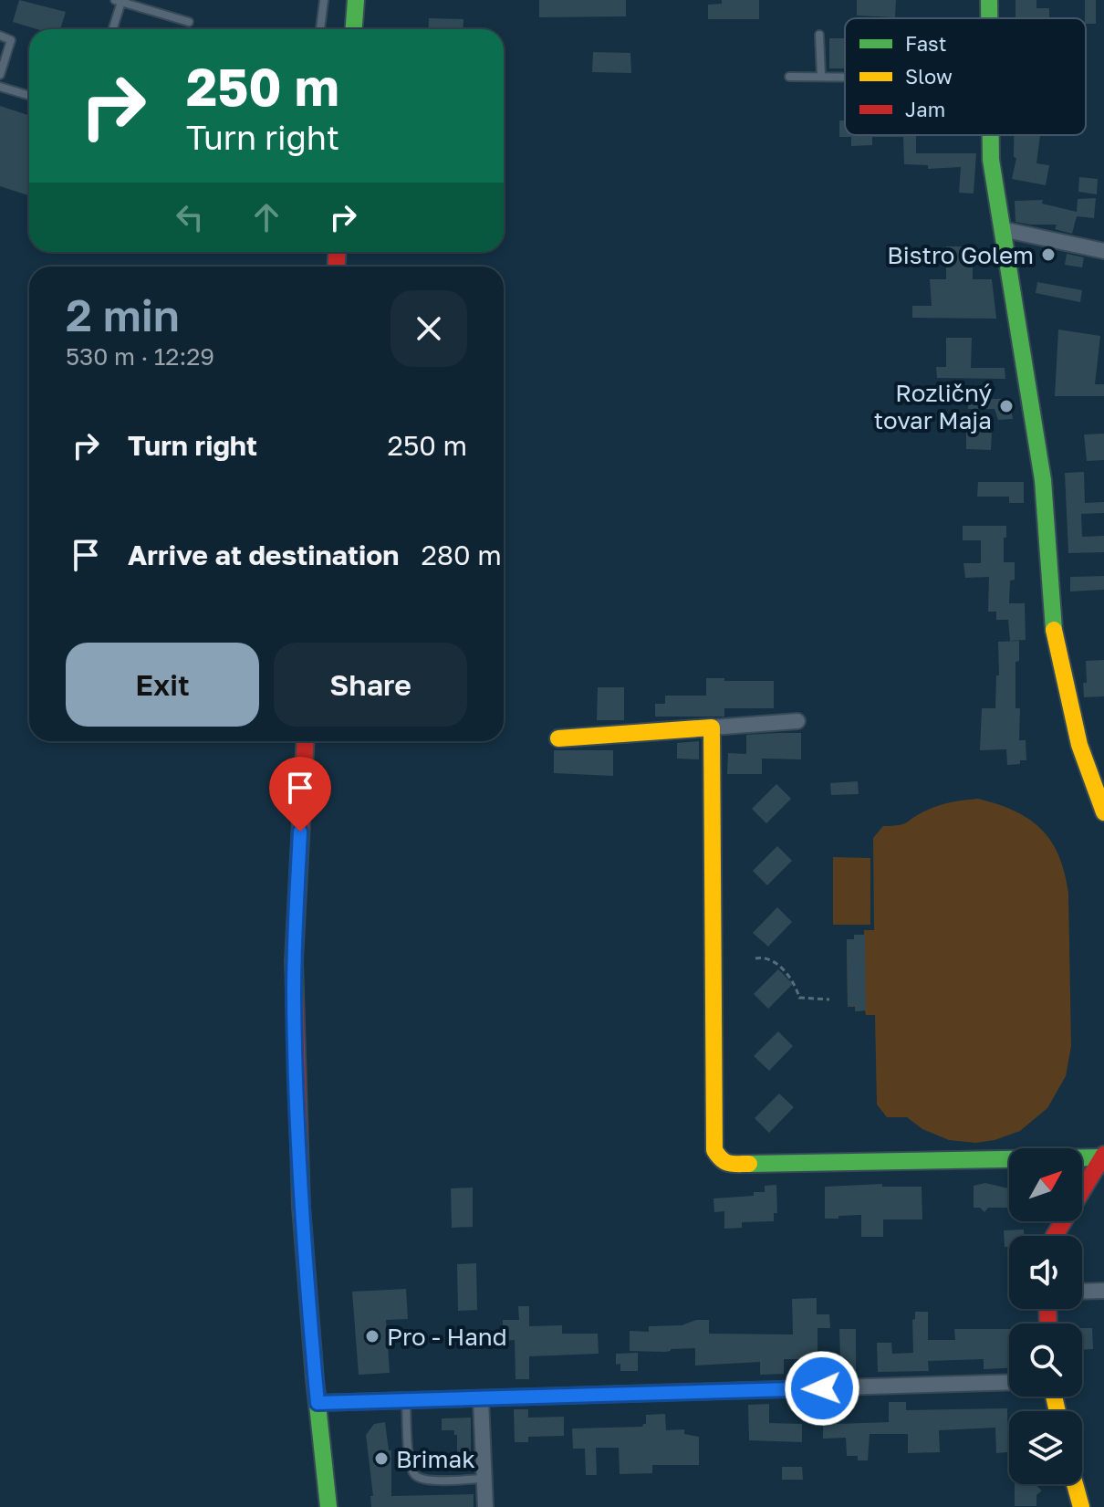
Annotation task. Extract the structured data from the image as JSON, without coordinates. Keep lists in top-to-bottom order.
{
  "places": [
    "Bistro Golem",
    "Rozličný tovar Maja",
    "Pro - Hand",
    "Brimak"
  ],
  "legend": ["Fast", "Slow", "Jam"],
  "north": "top right",
  "page": {
    "turn": ["250 m", "Turn right"],
    "heading": ["2 min", "530 m · 12:29"],
    "list": [
      {
        "name": "Turn right",
        "value": "250 m"
      },
      {
        "name": "Arrive at destination",
        "value": "280 m"
      }
    ],
    "buttons": ["Exit", "Share"]
  }
}
